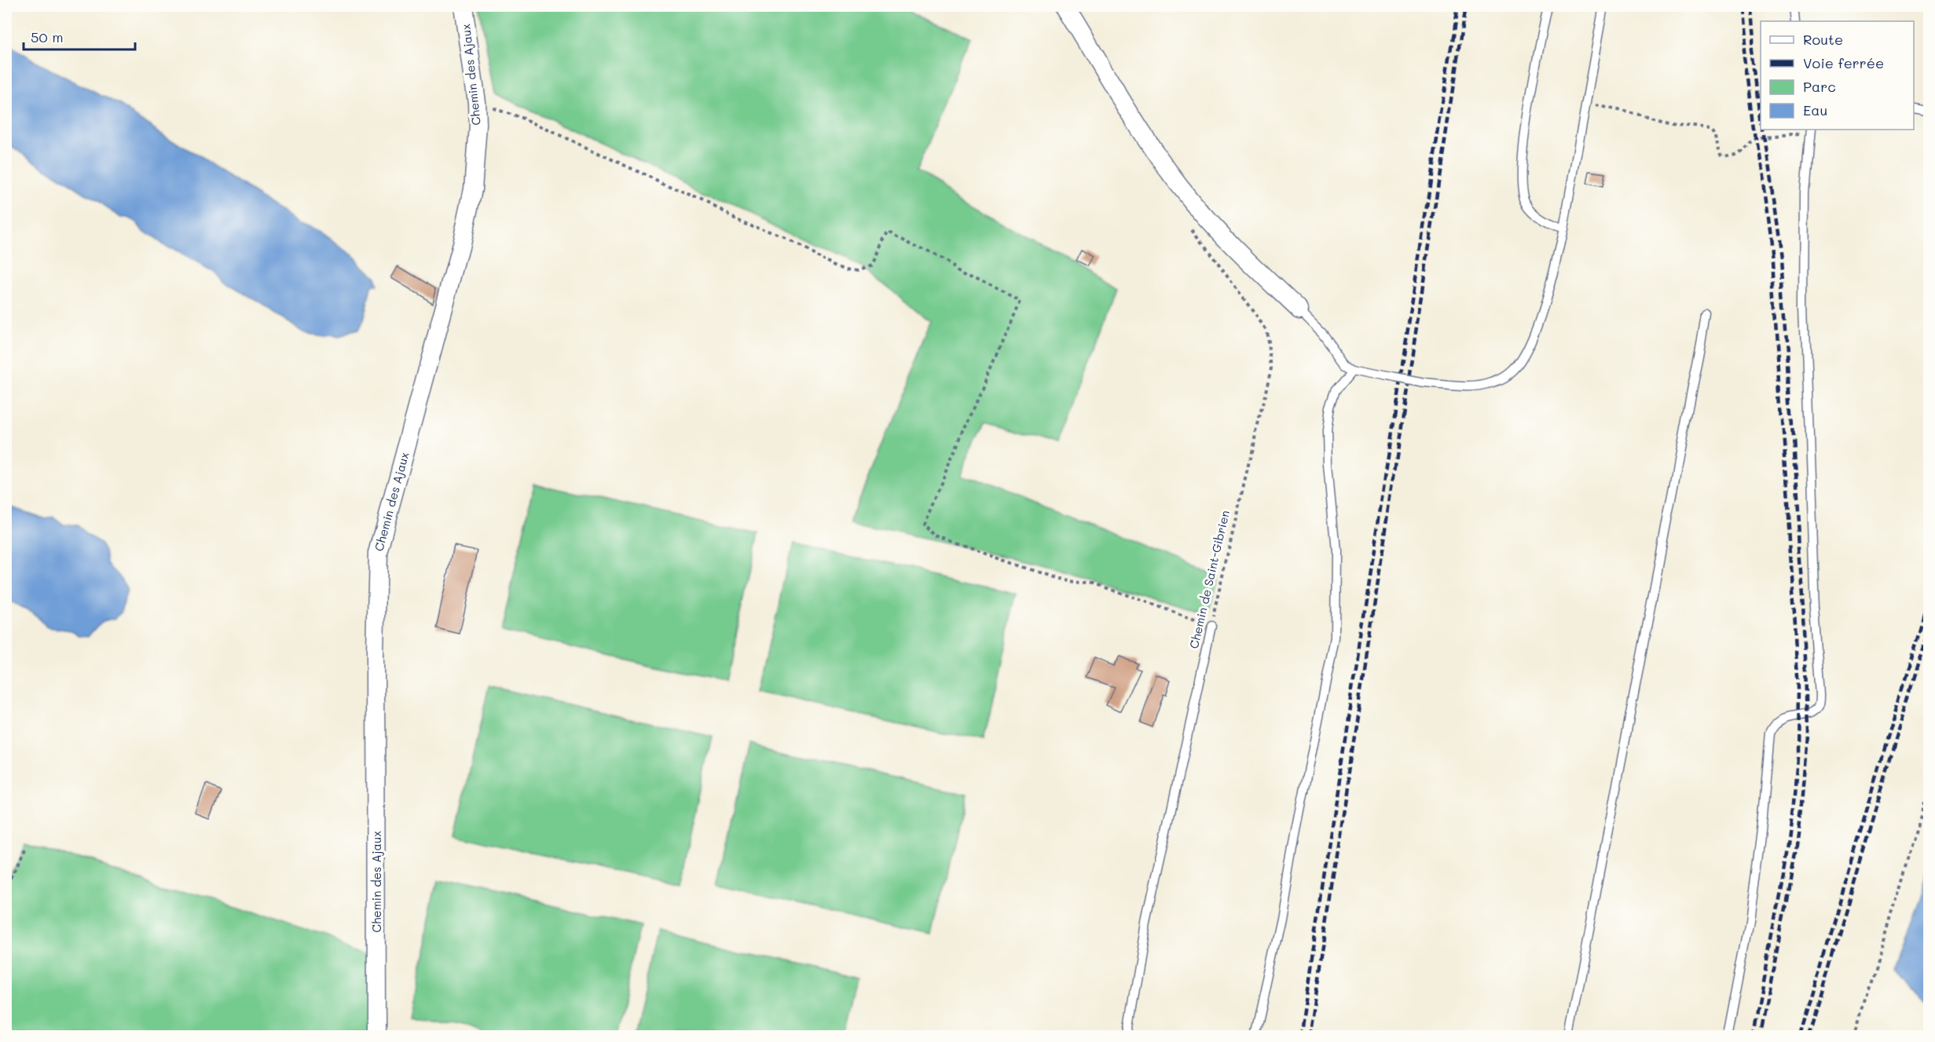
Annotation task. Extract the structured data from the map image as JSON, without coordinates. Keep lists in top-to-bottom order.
{
  "streets": {
    "street": ["Chemin des Ajaux"],
    "lane": ["Chemin de Saint-Gibrien"]
  },
  "legend": [
    "Route",
    "Voie ferrée",
    "Parc",
    "Eau"
  ],
  "scale_bar": "50 m"
}
